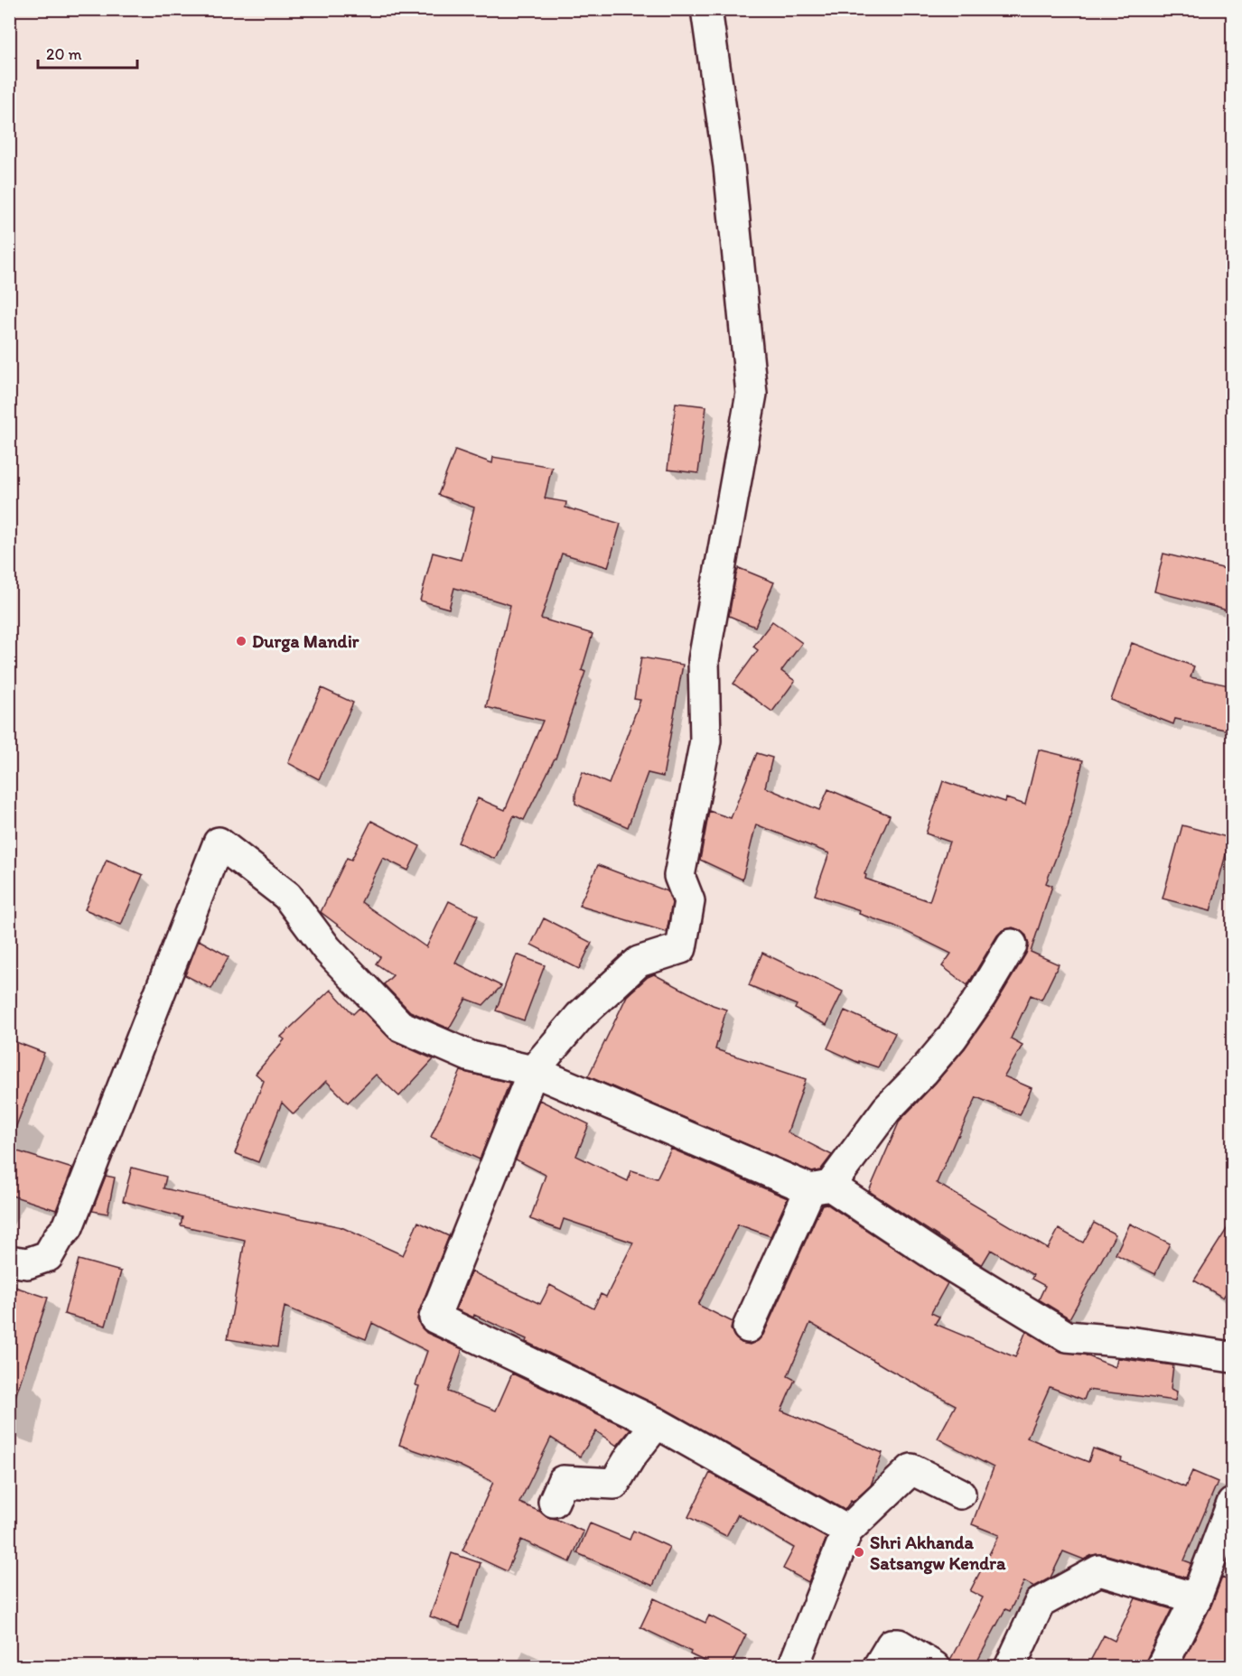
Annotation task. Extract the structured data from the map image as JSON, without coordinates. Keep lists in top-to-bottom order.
{
  "places": ["Durga Mandir", "Shri Akhanda Satsangw Kendra"],
  "scale_bar": "20 m"
}
